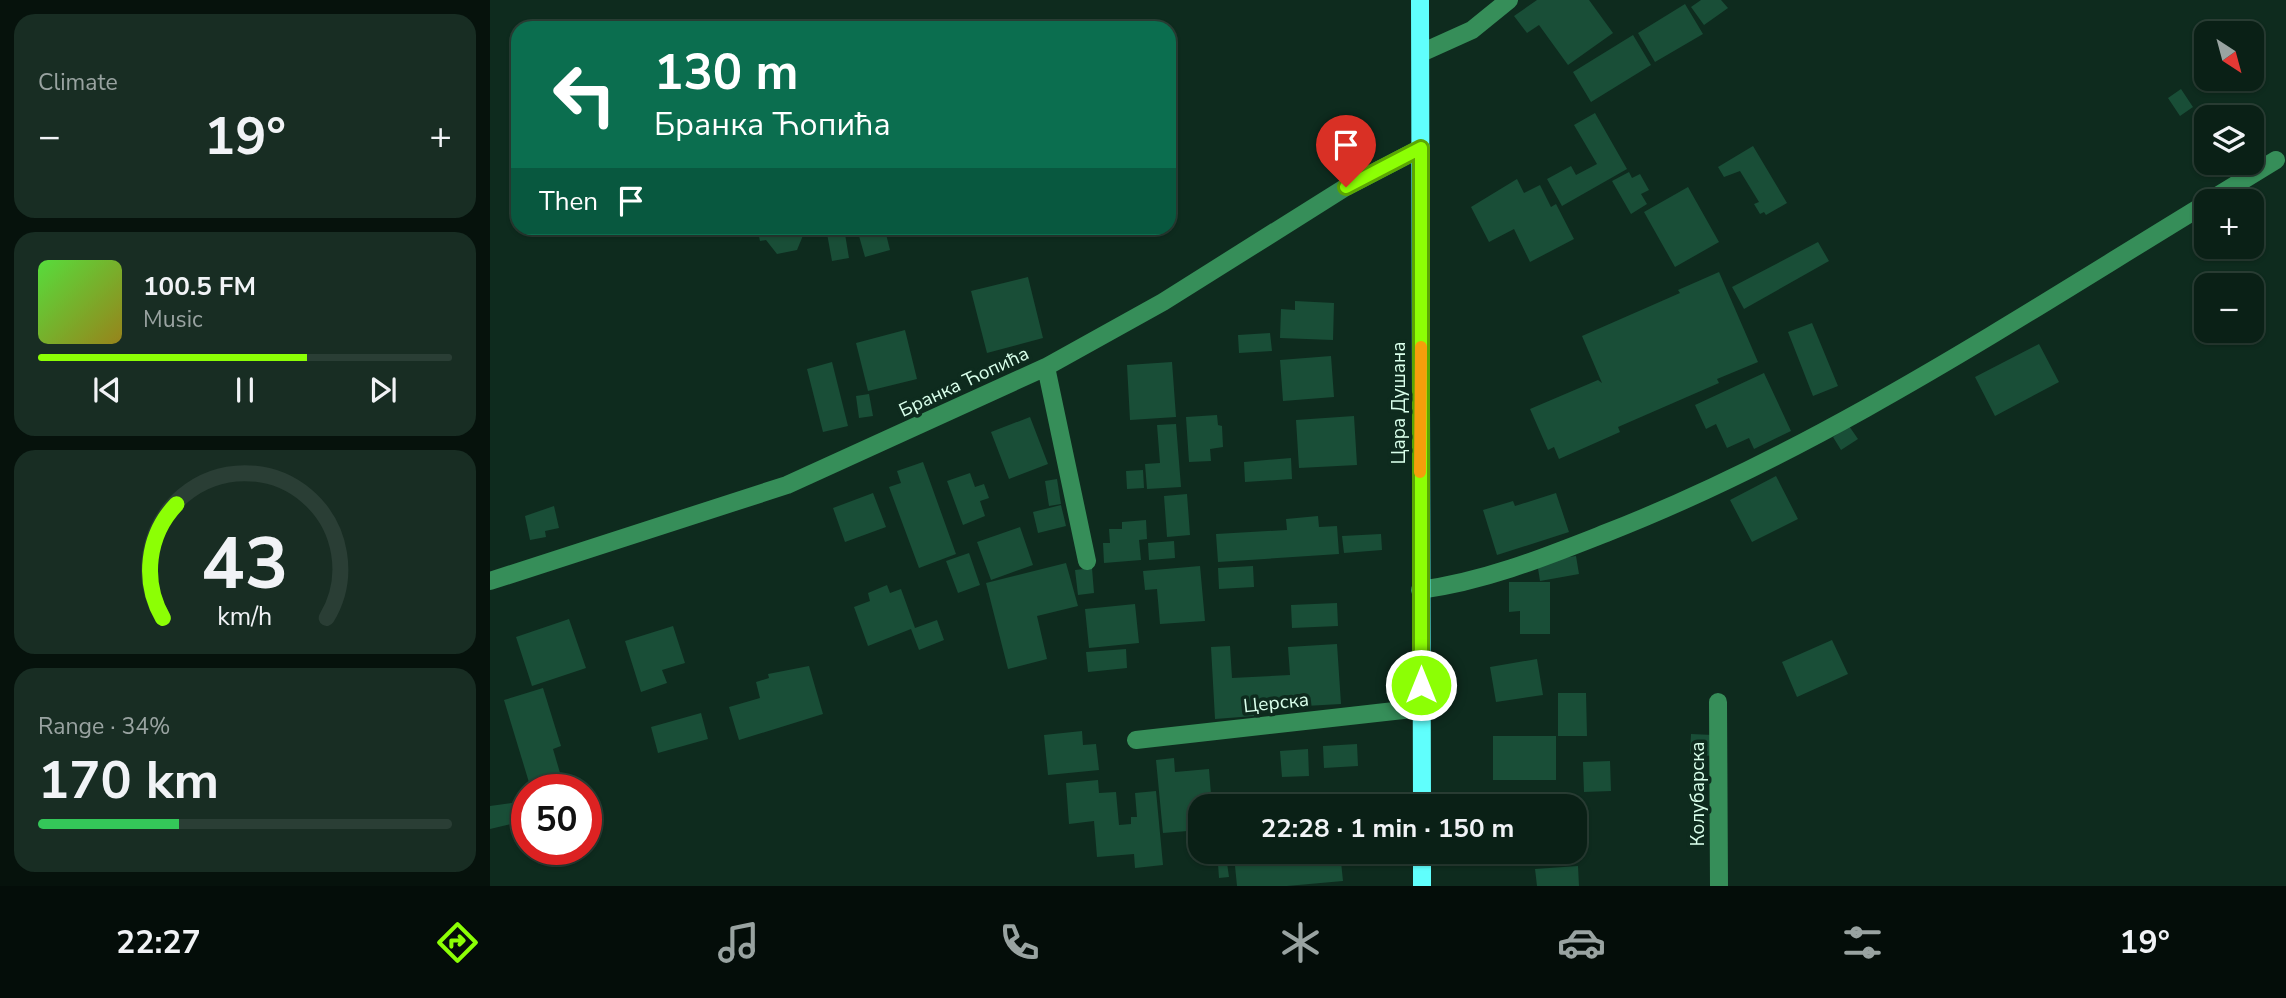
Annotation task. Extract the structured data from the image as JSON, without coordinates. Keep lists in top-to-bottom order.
{
  "streets": {
    "main road": ["Цара Душана"],
    "street": ["Бранка Ћопића", "Церска", "Колубарска"]
  },
  "crossings": [
    ["Бранка Ћопића", "Цара Душана"],
    ["Цара Душана", "Церска"]
  ],
  "north": "bottom right",
  "page": {
    "tile": [
      "Climate",
      ["Range · 34%", "170 km"]
    ],
    "map_buttons": ["+", "−"],
    "turn": ["130 m", "Бранка Ћопића"],
    "heat": ["−", "19°", "+"],
    "then": "Then",
    "song": ["100.5 FM", "Music"],
    "limit": "50",
    "trip": "22:28 · 1 min · 150 m",
    "tabs": ["22:27", "19°"],
    "gauge": ["43", "km/h"]
  }
}
